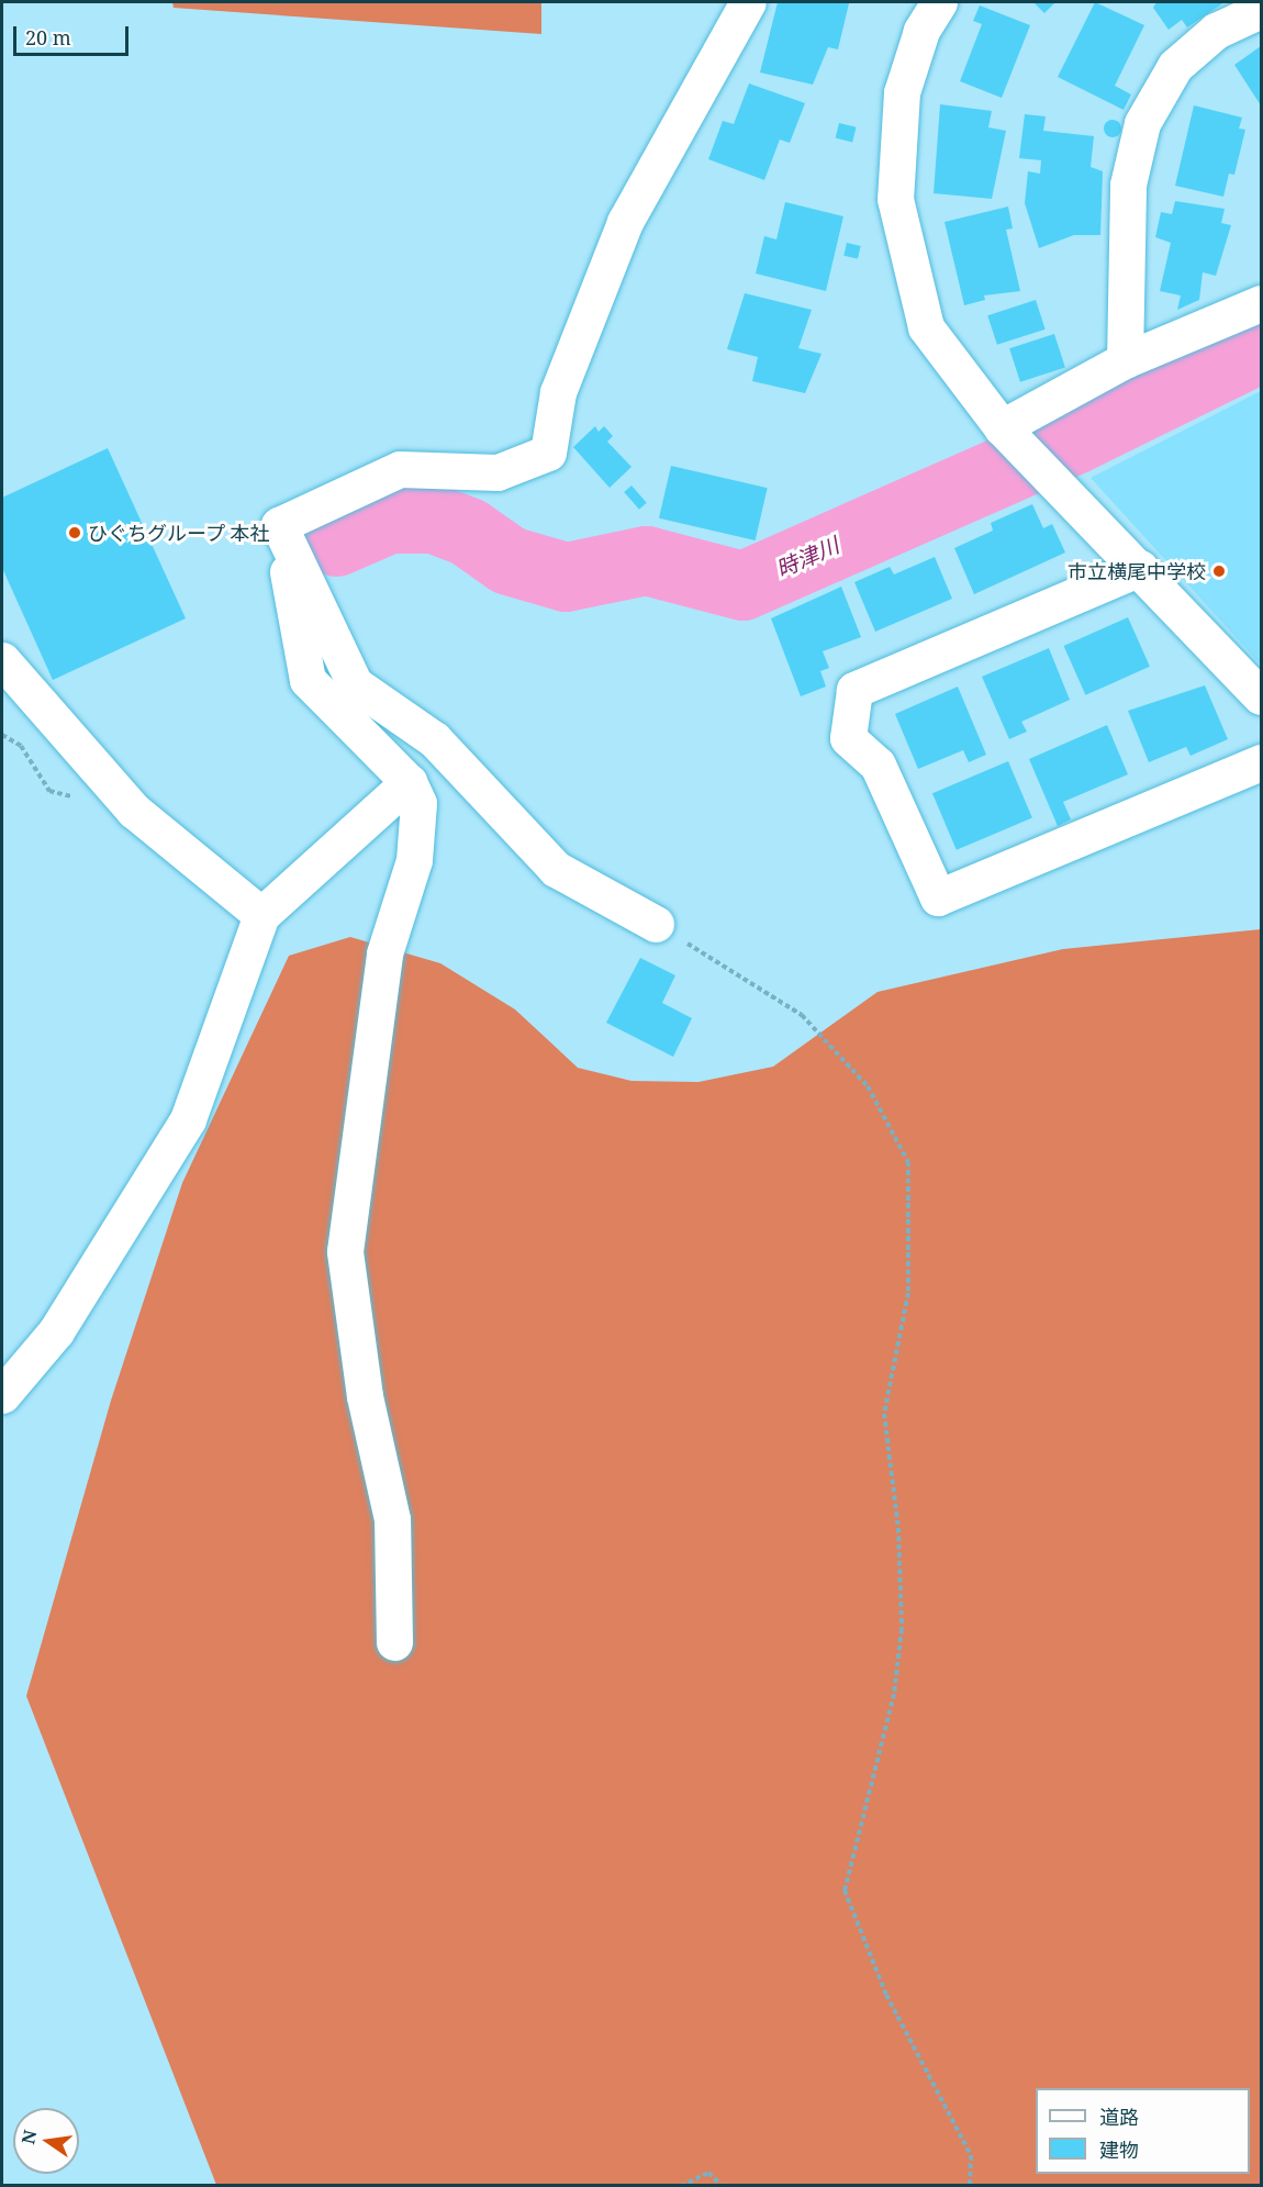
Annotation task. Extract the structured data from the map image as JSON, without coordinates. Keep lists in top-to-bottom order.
{
  "water": ["時津川"],
  "places": ["ひぐちグループ 本社", "市立横尾中学校"],
  "legend": ["道路", "建物"],
  "scale_bar": "20 m",
  "north": "left"
}
